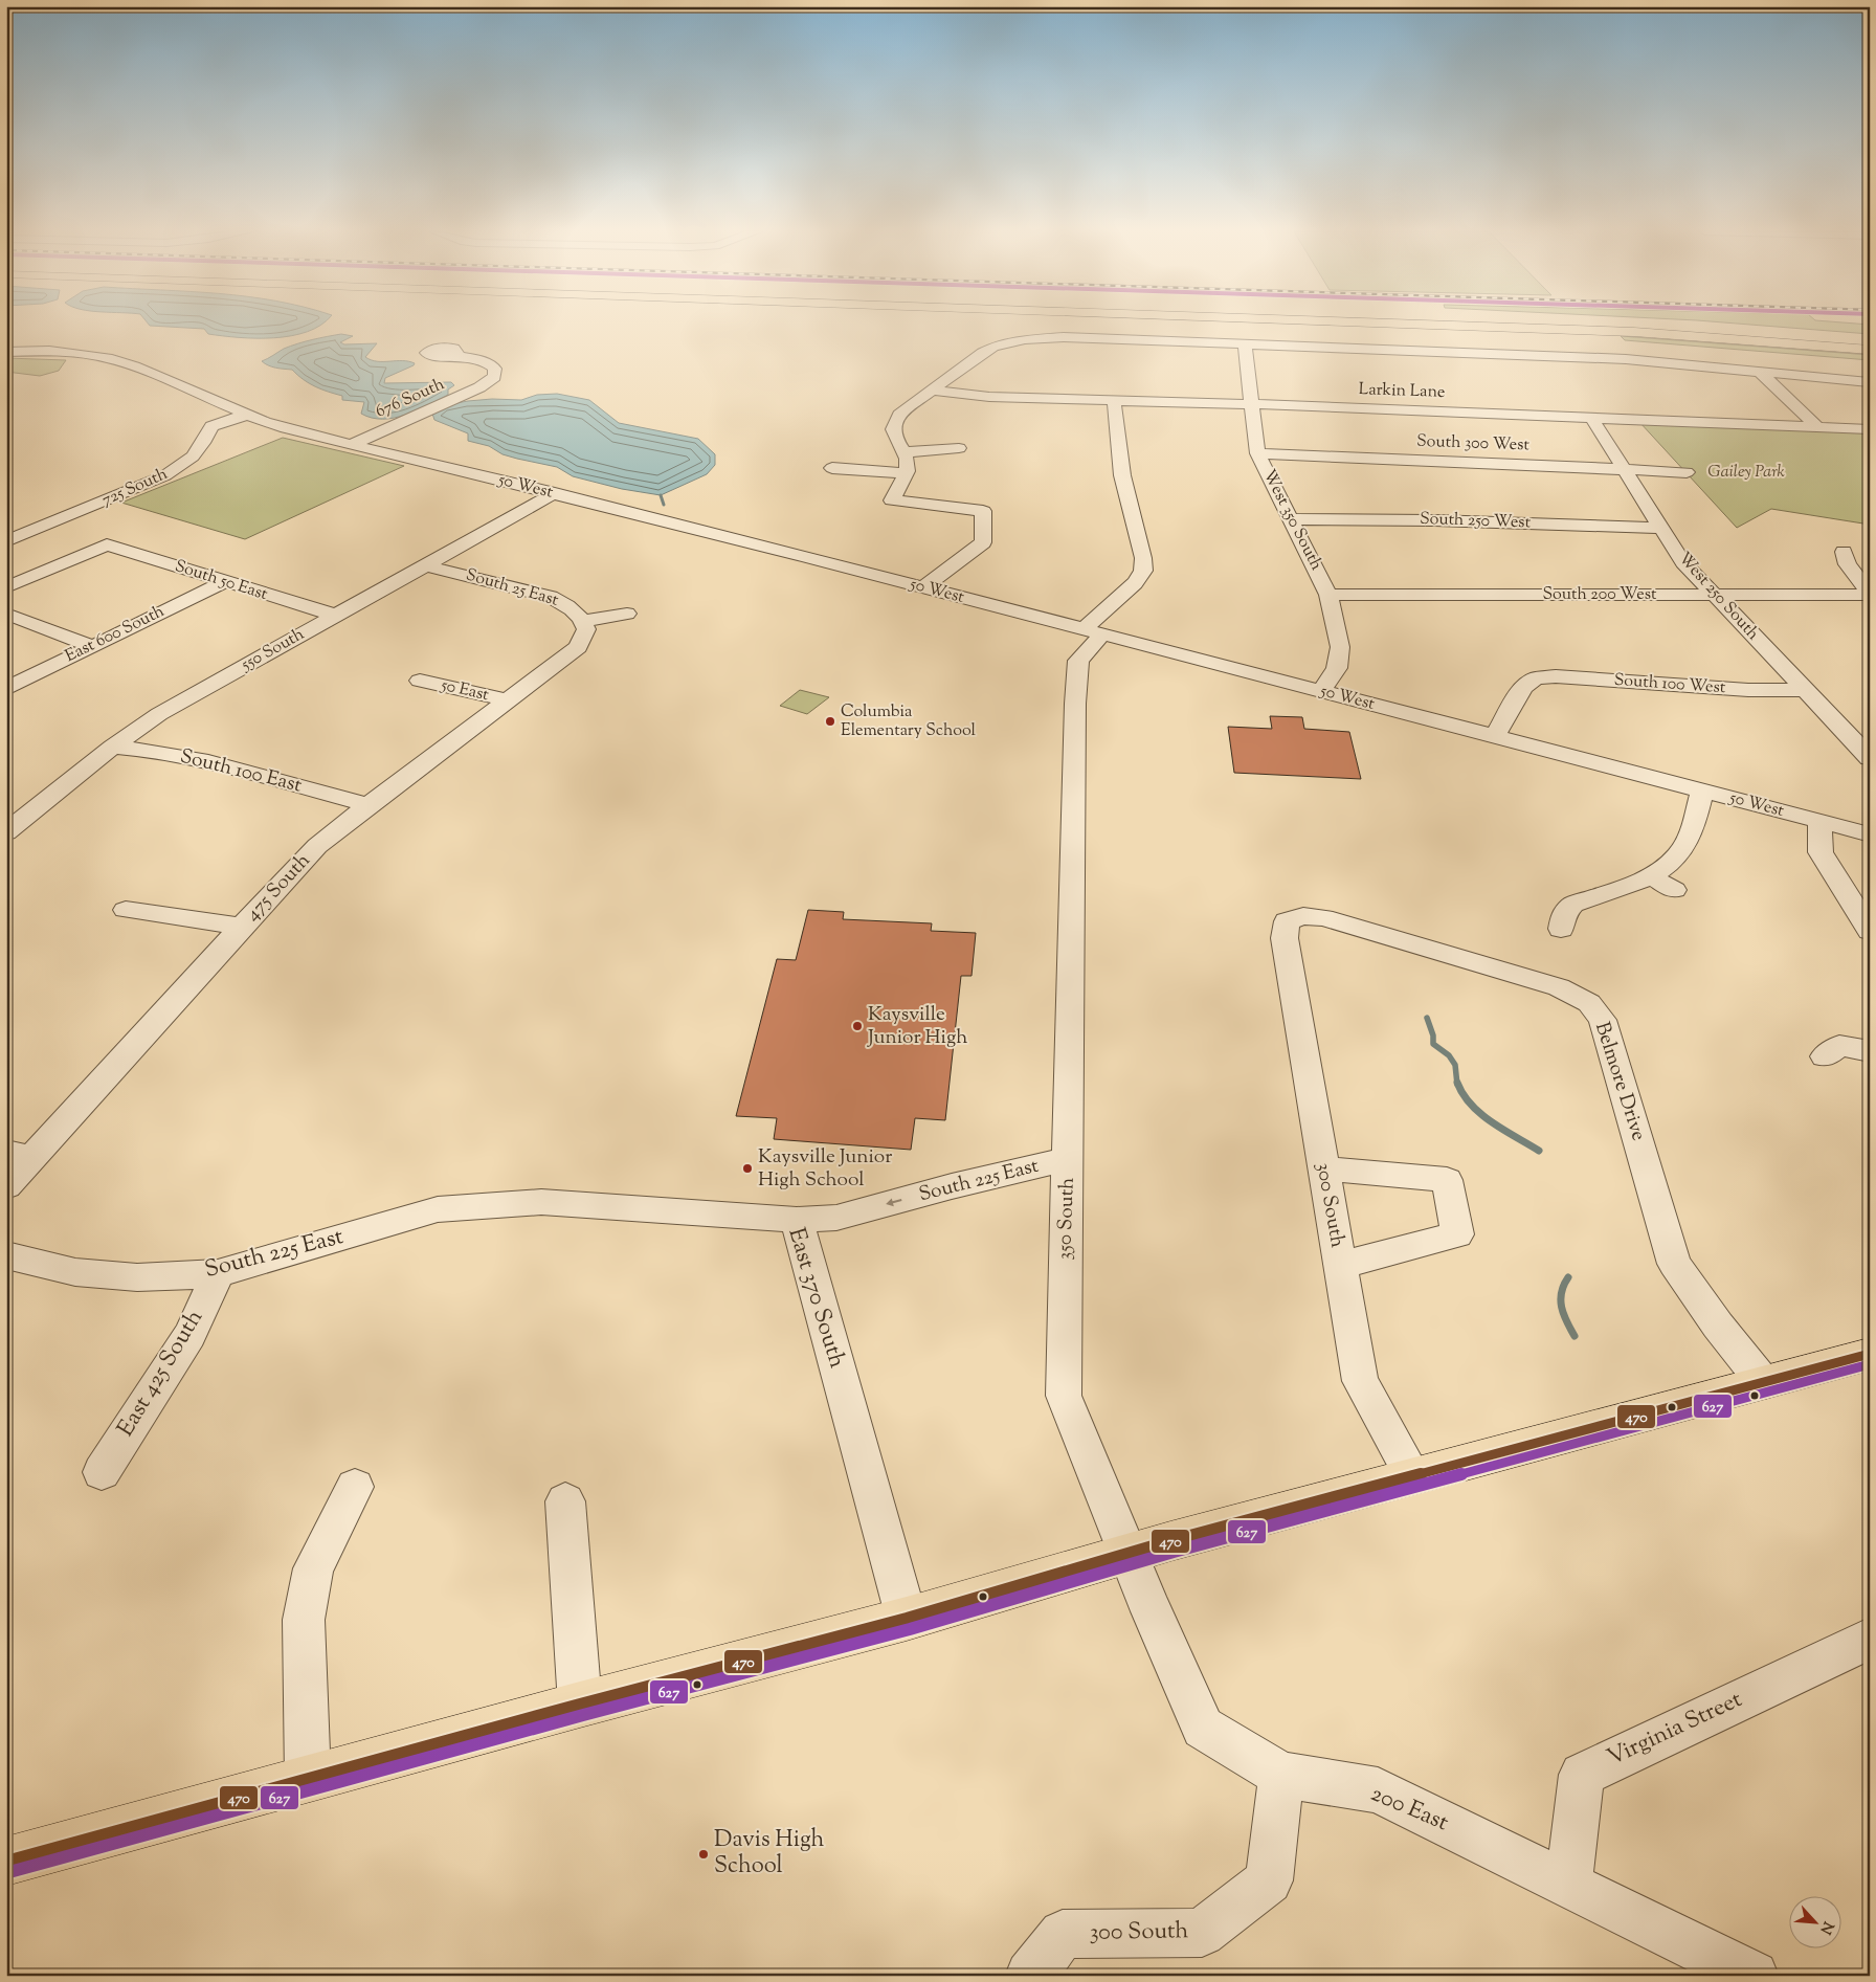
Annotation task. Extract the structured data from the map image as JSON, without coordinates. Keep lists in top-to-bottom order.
{
  "streets": {
    "street": [
      "Larkin Lane",
      "676 South",
      "South 300 West",
      "50 West",
      "725 South",
      "West 350 South",
      "South 250 West",
      "South 50 East",
      "South 25 East",
      "South 200 West",
      "West 250 South",
      "East 600 South",
      "550 South",
      "South 100 West",
      "50 East",
      "South 100 East",
      "475 South",
      "Belmore Drive",
      "South 225 East",
      "300 South",
      "350 South",
      "East 370 South",
      "East 425 South",
      "Virginia Street",
      "200 East"
    ]
  },
  "crossings": [
    ["Larkin Lane", "West 350 South"],
    ["Larkin Lane", "West 250 South"],
    ["676 South", "50 West"],
    ["South 300 West", "West 350 South"],
    ["South 300 West", "West 250 South"],
    ["50 West", "725 South"],
    ["50 West", "West 350 South"],
    ["50 West", "550 South"],
    ["50 West", "South 100 West"],
    ["50 West", "350 South"],
    ["West 350 South", "South 250 West"],
    ["West 350 South", "South 200 West"],
    ["South 250 West", "West 250 South"],
    ["South 50 East", "East 600 South"],
    ["South 50 East", "550 South"],
    ["South 25 East", "550 South"],
    ["South 25 East", "475 South"],
    ["South 200 West", "West 250 South"],
    ["West 250 South", "South 100 West"],
    ["550 South", "South 100 East"],
    ["50 East", "475 South"],
    ["South 100 East", "475 South"],
    ["Belmore Drive", "300 South"],
    ["South 225 East", "350 South"],
    ["South 225 East", "East 370 South"],
    ["South 225 East", "East 425 South"],
    ["300 South", "200 East"],
    ["350 South", "200 East"],
    ["Virginia Street", "200 East"]
  ],
  "parks": ["Gailey Park"],
  "places": [
    "Columbia Elementary School",
    "Kaysville Junior High",
    "Kaysville Junior High School",
    "Davis High School"
  ],
  "lines": ["transit line 470", "transit line 627"],
  "north": "bottom right"
}
